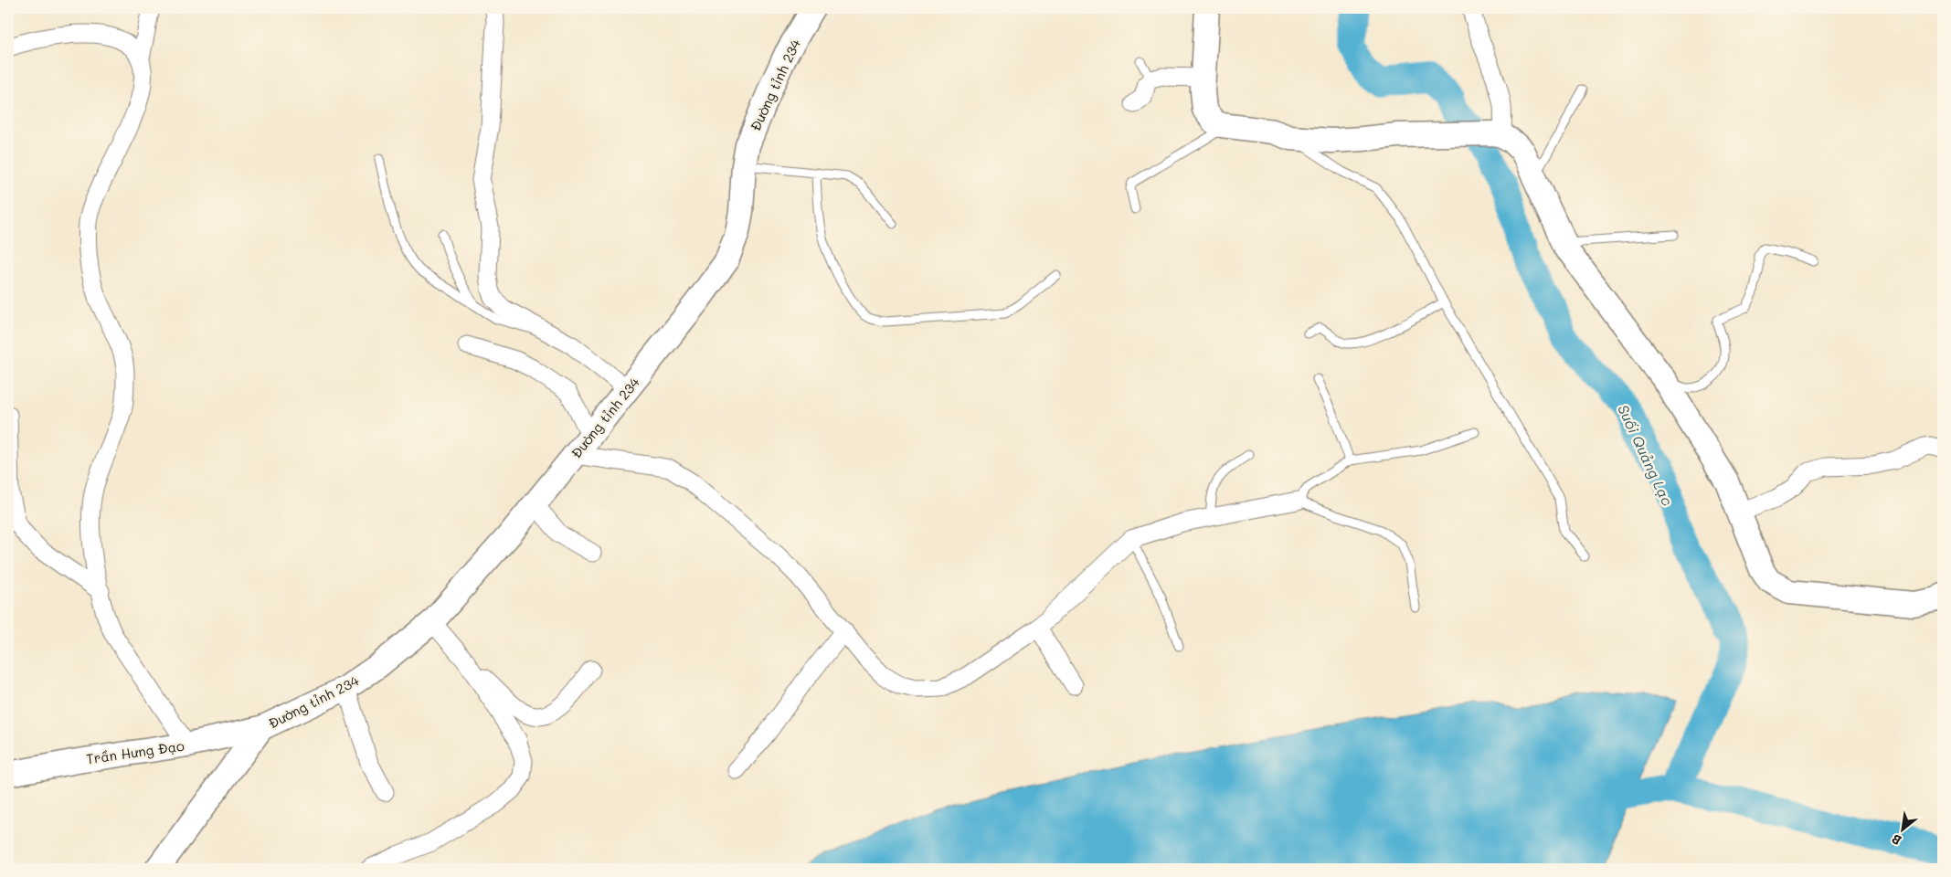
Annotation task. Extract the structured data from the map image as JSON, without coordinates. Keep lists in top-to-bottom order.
{
  "streets": {
    "main road": ["Đường tỉnh 234", "Trần Hưng Đạo"]
  },
  "crossings": [
    ["Đường tỉnh 234", "Trần Hưng Đạo"]
  ],
  "water": ["Suối Quảng Lạc"],
  "north": "bottom left"
}
